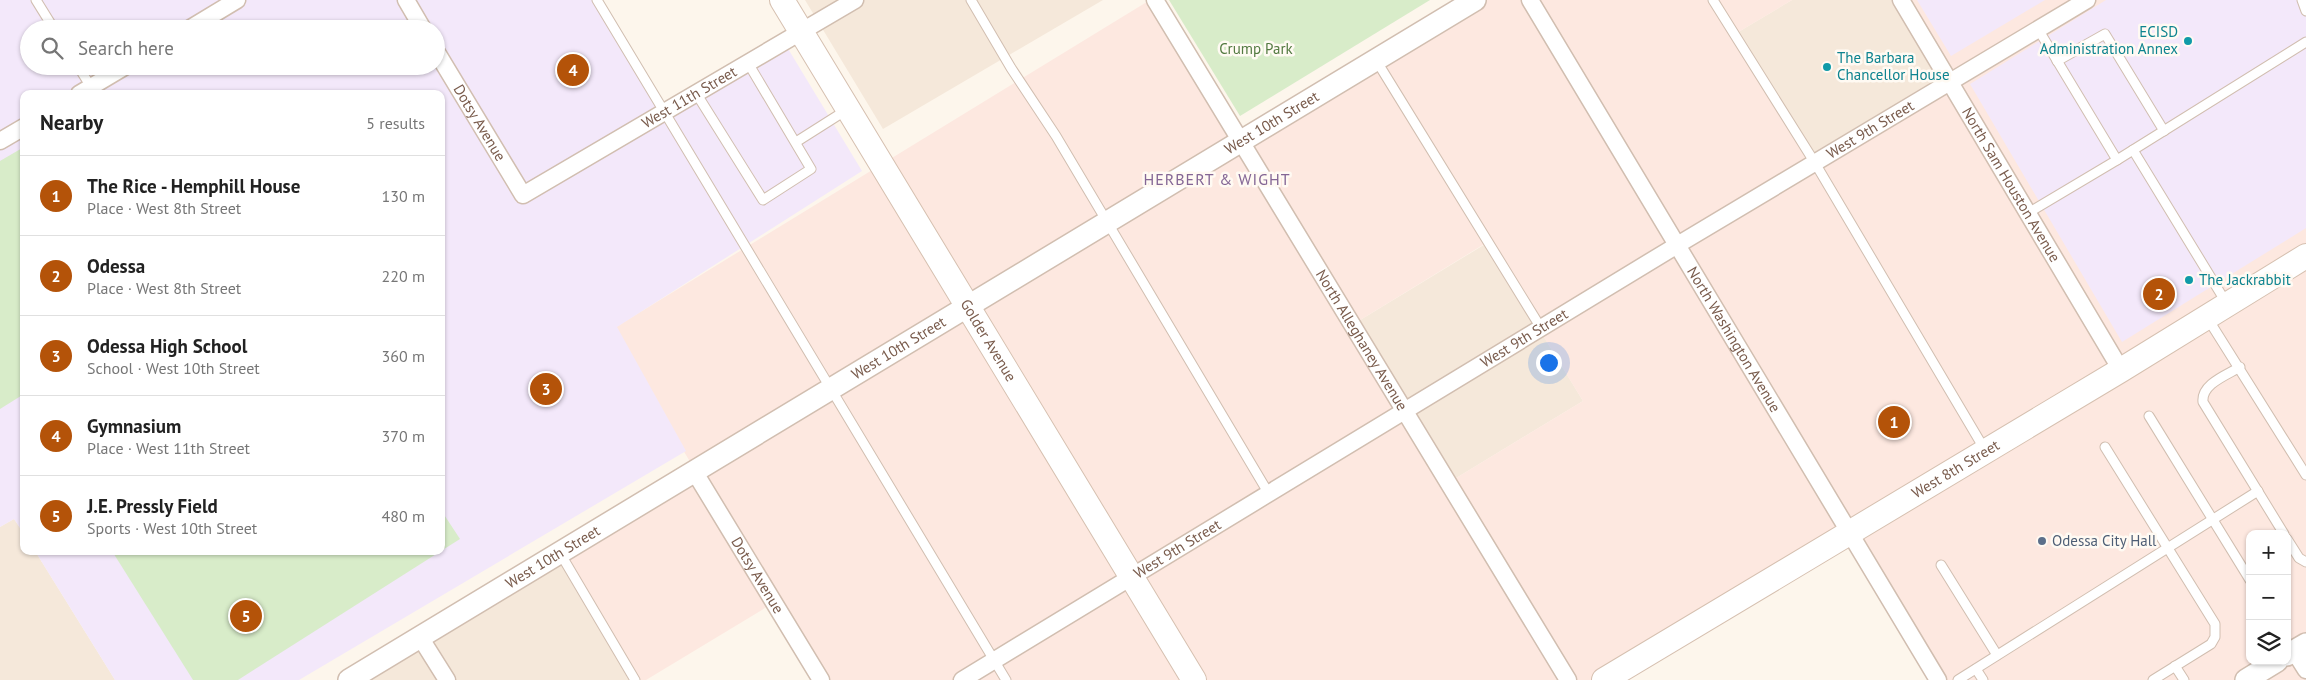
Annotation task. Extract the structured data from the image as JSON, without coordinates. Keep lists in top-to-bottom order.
{
  "streets": {
    "main road": ["Golder Avenue", "West 8th Street"],
    "street": [
      "West 11th Street",
      "Dotsy Avenue",
      "West 10th Street",
      "West 9th Street",
      "North Sam Houston Avenue",
      "North Washington Avenue",
      "North Alleghaney Avenue"
    ]
  },
  "crossings": [
    ["West 11th Street", "Dotsy Avenue"],
    ["West 11th Street", "Golder Avenue"],
    ["Dotsy Avenue", "West 10th Street"],
    ["West 10th Street", "Golder Avenue"],
    ["West 10th Street", "North Alleghaney Avenue"],
    ["West 9th Street", "North Sam Houston Avenue"],
    ["West 9th Street", "North Washington Avenue"],
    ["West 9th Street", "Golder Avenue"],
    ["West 9th Street", "North Alleghaney Avenue"],
    ["North Sam Houston Avenue", "West 8th Street"],
    ["North Washington Avenue", "West 8th Street"]
  ],
  "districts": ["HERBERT & WIGHT"],
  "parks": ["Crump Park"],
  "places": [
    "ECISD Administration Annex",
    "The Barbara Chancellor House",
    "The Jackrabbit",
    "Odessa City Hall"
  ],
  "page": {
    "search": "Search here",
    "pins": [
      "4",
      "2",
      "3",
      "1",
      "5"
    ],
    "heading": ["Nearby", "5 results"],
    "list": [
      {
        "mark": "1",
        "name": "The Rice - Hemphill House",
        "note": "Place · West 8th Street",
        "value": "130 m"
      },
      {
        "mark": "2",
        "name": "Odessa",
        "note": "Place · West 8th Street",
        "value": "220 m"
      },
      {
        "mark": "3",
        "name": "Odessa High School",
        "note": "School · West 10th Street",
        "value": "360 m"
      },
      {
        "mark": "4",
        "name": "Gymnasium",
        "note": "Place · West 11th Street",
        "value": "370 m"
      },
      {
        "mark": "5",
        "name": "J.E. Pressly Field",
        "note": "Sports · West 10th Street",
        "value": "480 m"
      }
    ],
    "map_buttons": ["+", "−"]
  }
}
